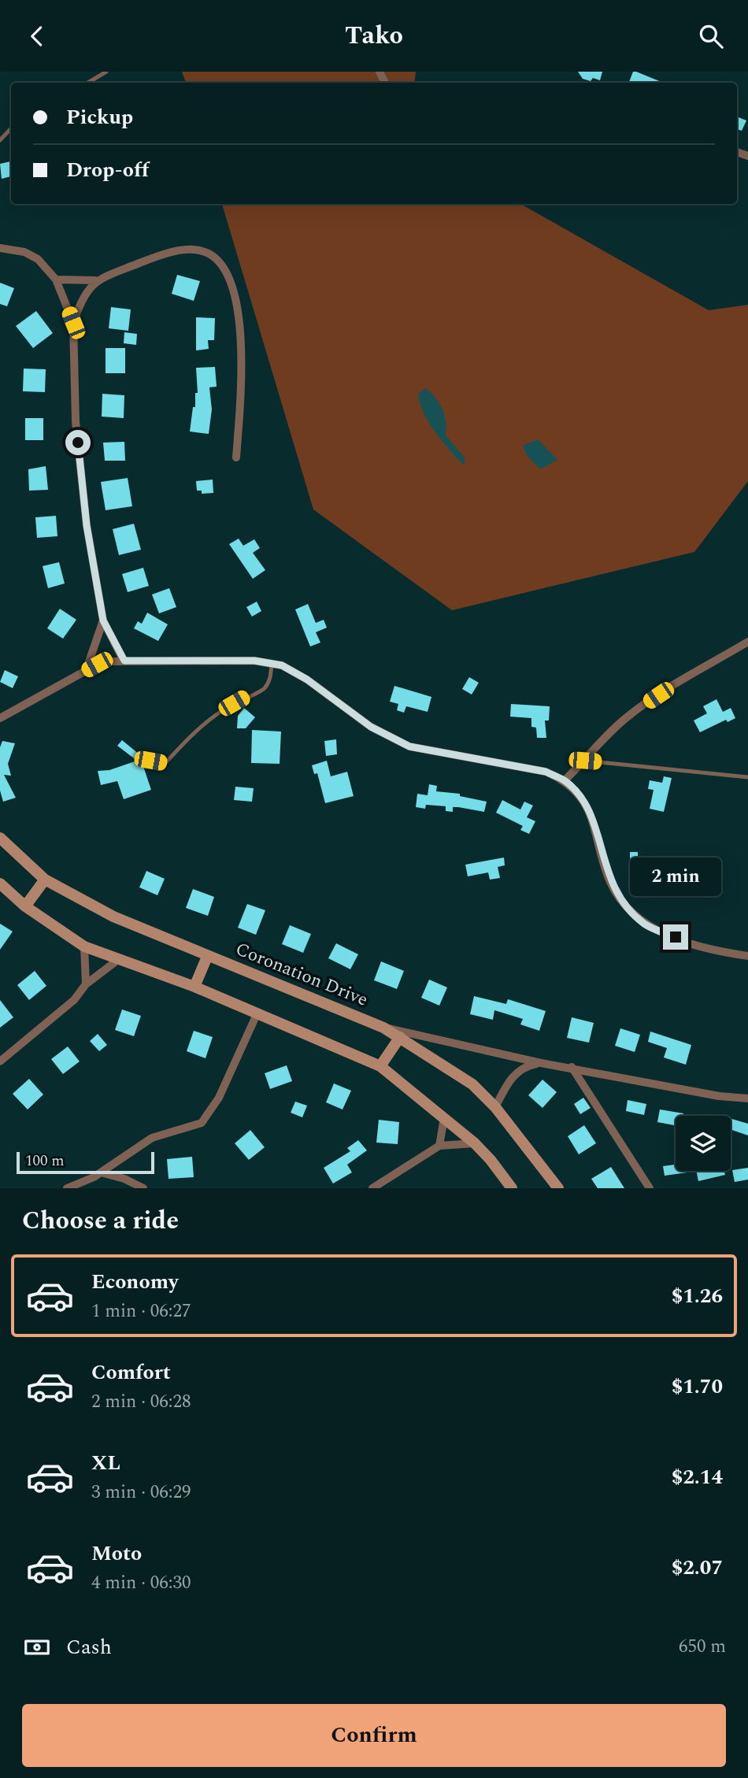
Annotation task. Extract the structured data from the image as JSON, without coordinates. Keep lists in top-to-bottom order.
{
  "streets": {
    "street": ["Coronation Drive"]
  },
  "scale_bar": "100 m",
  "page": {
    "header": "Tako",
    "banner": ["Pickup", "Drop-off"],
    "bubble": "2 min",
    "scale": "100 m",
    "heading": "Choose a ride",
    "list": [
      {
        "name": "Economy",
        "note": "1 min · 06:27",
        "value": "$1.26"
      },
      {
        "name": "Comfort",
        "note": "2 min · 06:28",
        "value": "$1.70"
      },
      {
        "name": "XL",
        "note": "3 min · 06:29",
        "value": "$2.14"
      },
      {
        "name": "Moto",
        "note": "4 min · 06:30",
        "value": "$2.07"
      }
    ],
    "pay": ["Cash", "650 m"],
    "buttons": "Confirm"
  }
}
